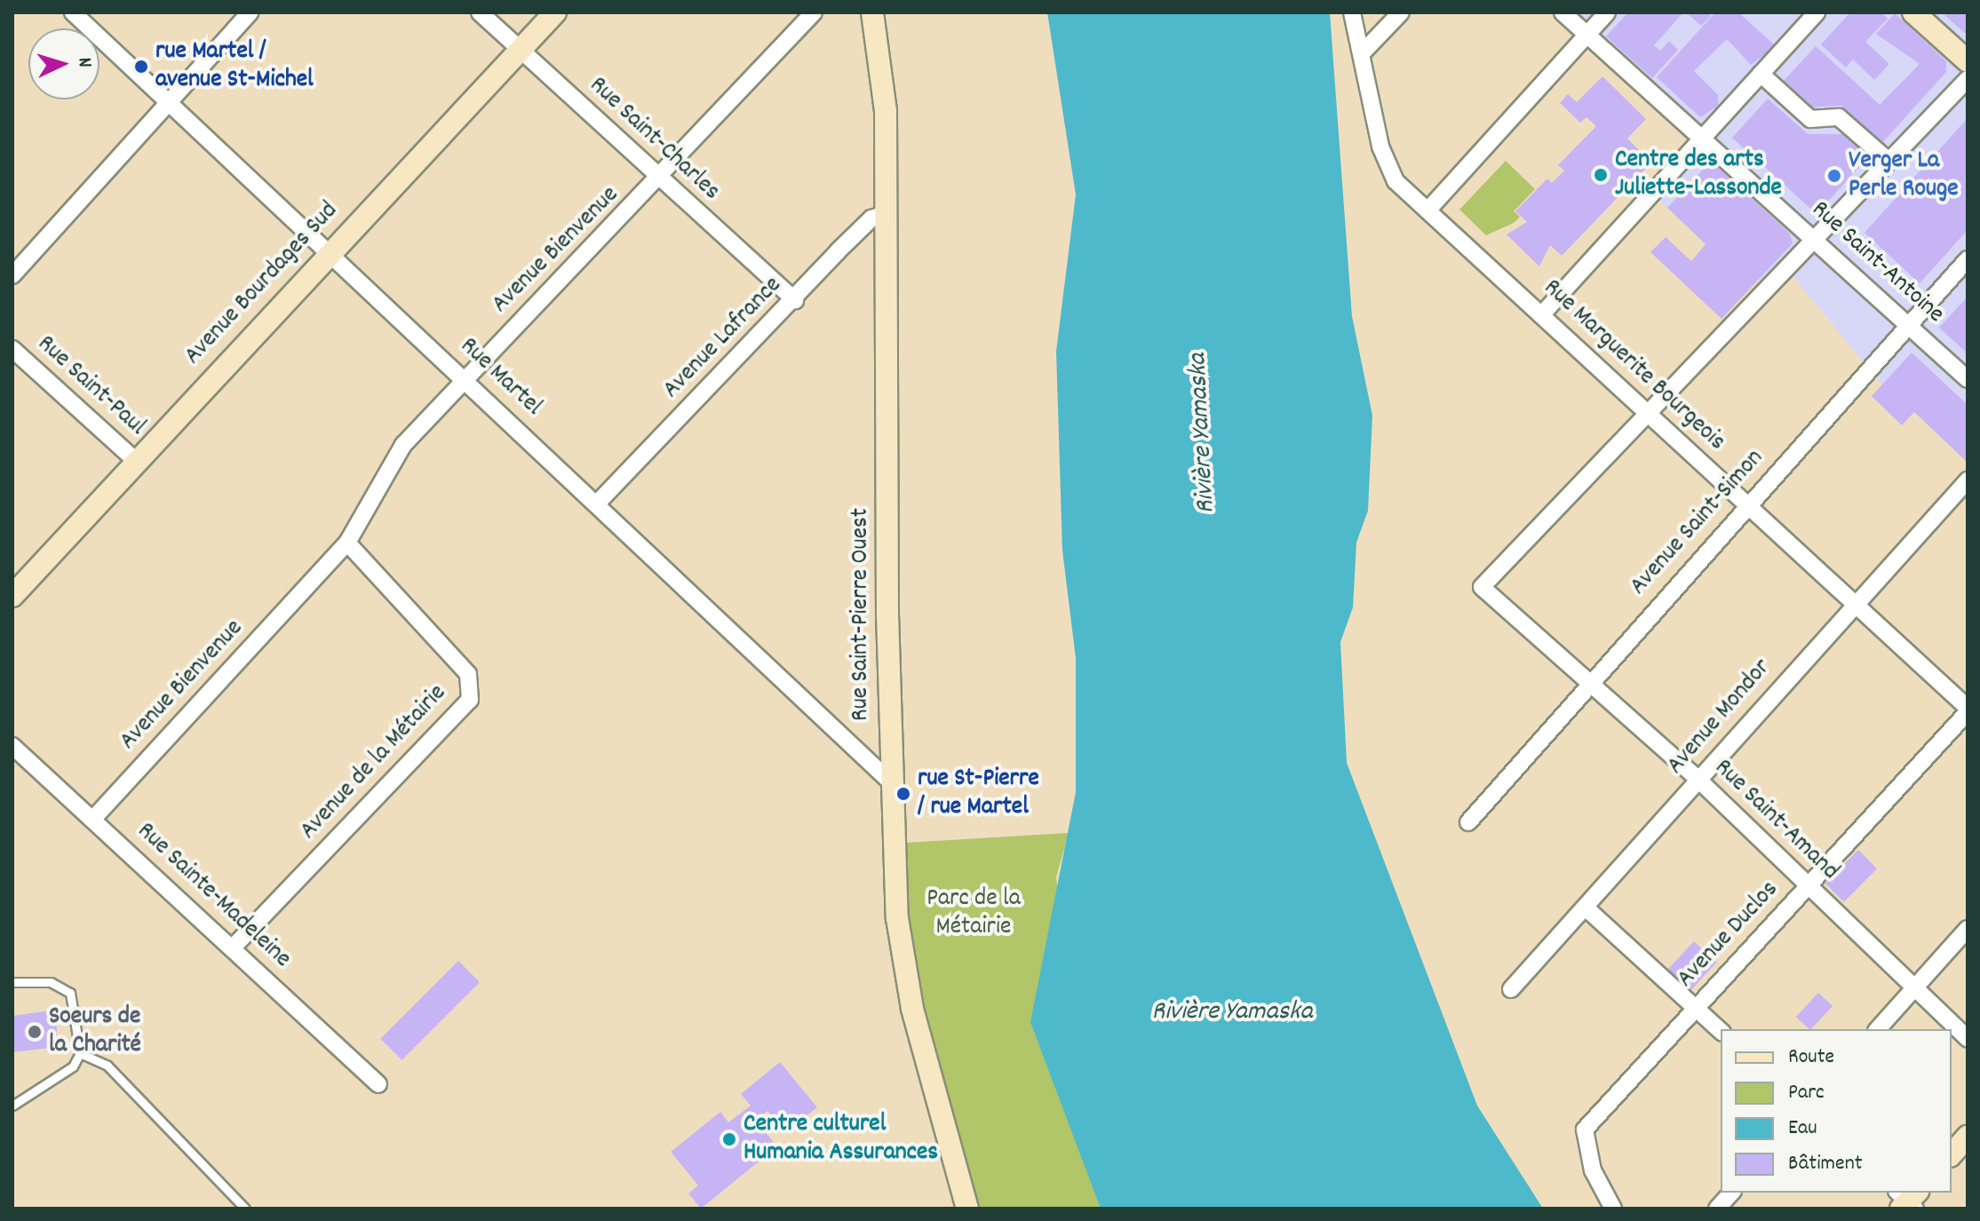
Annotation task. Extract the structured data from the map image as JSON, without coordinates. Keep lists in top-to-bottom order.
{
  "streets": {
    "street": [
      "Rue Saint-Charles",
      "Avenue Bienvenue",
      "Rue Saint-Antoine",
      "Avenue Bourdages Sud",
      "Avenue Lafrance",
      "Rue Marguerite Bourgeois",
      "Rue Martel",
      "Rue Saint-Paul",
      "Avenue Saint-Simon",
      "Rue Saint-Pierre Ouest",
      "Avenue Mondor",
      "Avenue de la Métairie",
      "Rue Saint-Amand",
      "Rue Sainte-Madeleine",
      "Avenue Duclos"
    ]
  },
  "crossings": [
    ["Rue Saint-Charles", "Avenue Bienvenue"],
    ["Rue Saint-Charles", "Avenue Bourdages Sud"],
    ["Rue Saint-Charles", "Avenue Lafrance"],
    ["Avenue Bienvenue", "Rue Martel"],
    ["Avenue Bienvenue", "Avenue de la Métairie"],
    ["Avenue Bienvenue", "Rue Sainte-Madeleine"],
    ["Rue Saint-Antoine", "Avenue Saint-Simon"],
    ["Avenue Bourdages Sud", "Rue Martel"],
    ["Avenue Bourdages Sud", "Rue Saint-Paul"],
    ["Avenue Lafrance", "Rue Martel"],
    ["Avenue Lafrance", "Rue Saint-Pierre Ouest"],
    ["Rue Marguerite Bourgeois", "Avenue Saint-Simon"],
    ["Rue Marguerite Bourgeois", "Avenue Mondor"],
    ["Rue Marguerite Bourgeois", "Rue Saint-Amand"],
    ["Rue Marguerite Bourgeois", "Avenue Duclos"],
    ["Rue Martel", "Rue Saint-Pierre Ouest"],
    ["Avenue Saint-Simon", "Rue Saint-Amand"],
    ["Avenue Mondor", "Rue Saint-Amand"],
    ["Avenue de la Métairie", "Rue Sainte-Madeleine"],
    ["Rue Saint-Amand", "Avenue Duclos"]
  ],
  "water": ["Rivière Yamaska"],
  "parks": ["Parc de la Métairie"],
  "places": [
    "rue Martel / avenue St-Michel",
    "Centre des arts Juliette-Lassonde",
    "Verger La Perle Rouge",
    "rue St-Pierre / rue Martel",
    "Soeurs de la Charité",
    "Centre culturel Humania Assurances"
  ],
  "legend": [
    "Route",
    "Parc",
    "Eau",
    "Bâtiment"
  ],
  "north": "right"
}
